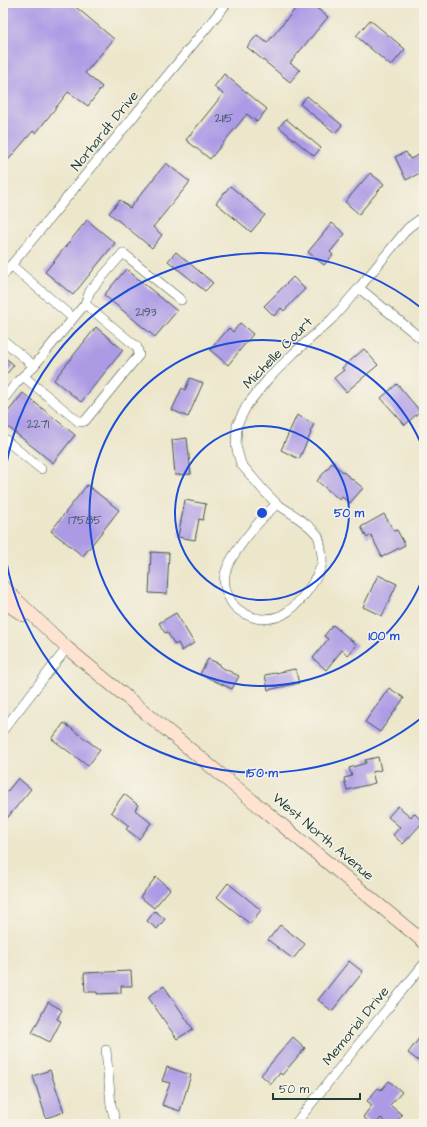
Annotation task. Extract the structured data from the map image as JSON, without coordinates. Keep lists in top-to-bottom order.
{
  "streets": {
    "main road": ["West North Avenue"],
    "street": ["Norhardt Drive", "Michelle Court", "Memorial Drive"]
  },
  "house_numbers": [
    "2115",
    "2193",
    "2271",
    "17585"
  ],
  "scale_bar": "50 m",
  "rings": ["50 m", "100 m", "150 m"]
}
